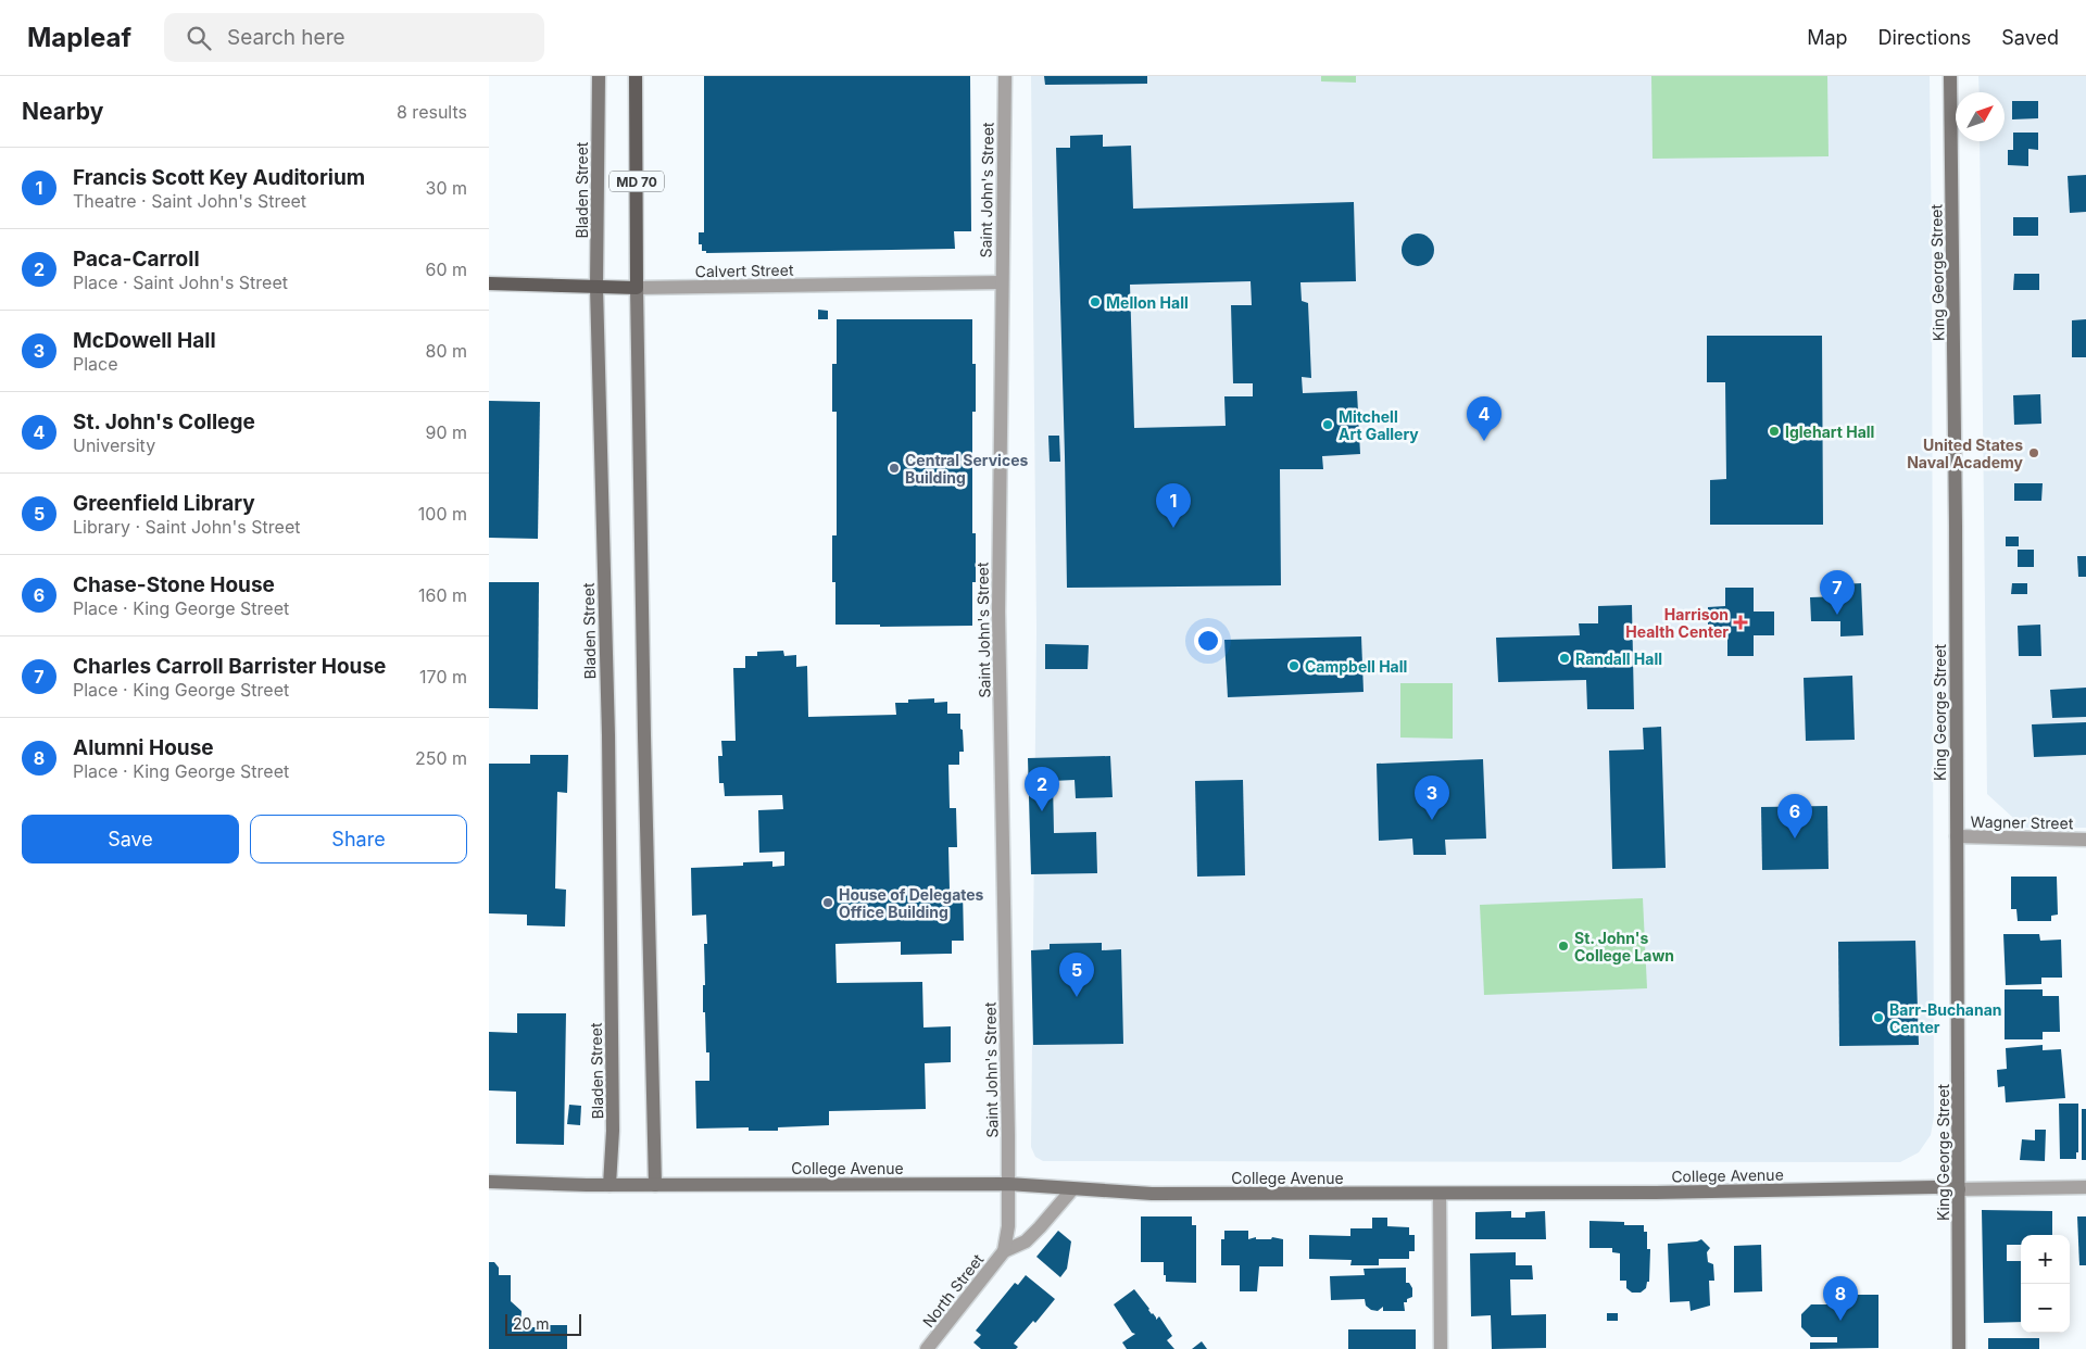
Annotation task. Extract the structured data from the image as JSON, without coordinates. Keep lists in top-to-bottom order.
{
  "streets": {
    "main road": [
      "MD 70",
      "Bladen Street",
      "Calvert Street",
      "King George Street",
      "College Avenue"
    ],
    "street": ["Saint John's Street", "Wagner Street", "North Street"]
  },
  "crossings": [
    ["MD 70", "Calvert Street"],
    ["MD 70", "College Avenue"],
    ["Bladen Street", "Calvert Street"],
    ["Bladen Street", "College Avenue"],
    ["Saint John's Street", "Calvert Street"],
    ["Saint John's Street", "College Avenue"],
    ["Saint John's Street", "North Street"],
    ["King George Street", "Wagner Street"],
    ["King George Street", "College Avenue"],
    ["College Avenue", "North Street"]
  ],
  "places": {
    "other": [
      "Mellon Hall",
      "Mitchell Art Gallery",
      "Iglehart Hall",
      "United States Naval Academy",
      "Central Services Building",
      "Randall Hall",
      "Campbell Hall",
      "House of Delegates Office Building",
      "St. John's College Lawn",
      "Barr-Buchanan Center"
    ],
    "health": ["Harrison Health Center"]
  },
  "scale_bar": "20 m",
  "north": "top right",
  "page": {
    "header": "Mapleaf",
    "search": "Search here",
    "nav": ["Map", "Directions", "Saved"],
    "heading": ["Nearby", "8 results"],
    "list": [
      {
        "mark": "1",
        "name": "Francis Scott Key Auditorium",
        "note": "Theatre · Saint John's Street",
        "value": "30 m"
      },
      {
        "mark": "2",
        "name": "Paca-Carroll",
        "note": "Place · Saint John's Street",
        "value": "60 m"
      },
      {
        "mark": "3",
        "name": "McDowell Hall",
        "note": "Place",
        "value": "80 m"
      },
      {
        "mark": "4",
        "name": "St. John's College",
        "note": "University",
        "value": "90 m"
      },
      {
        "mark": "5",
        "name": "Greenfield Library",
        "note": "Library · Saint John's Street",
        "value": "100 m"
      },
      {
        "mark": "6",
        "name": "Chase-Stone House",
        "note": "Place · King George Street",
        "value": "160 m"
      },
      {
        "mark": "7",
        "name": "Charles Carroll Barrister House",
        "note": "Place · King George Street",
        "value": "170 m"
      },
      {
        "mark": "8",
        "name": "Alumni House",
        "note": "Place · King George Street",
        "value": "250 m"
      }
    ],
    "pins": [
      "4",
      "1",
      "7",
      "2",
      "3",
      "6",
      "5",
      "8"
    ],
    "buttons": ["Save", "Share"],
    "map_buttons": ["+", "−"],
    "scale": "20 m"
  }
}
